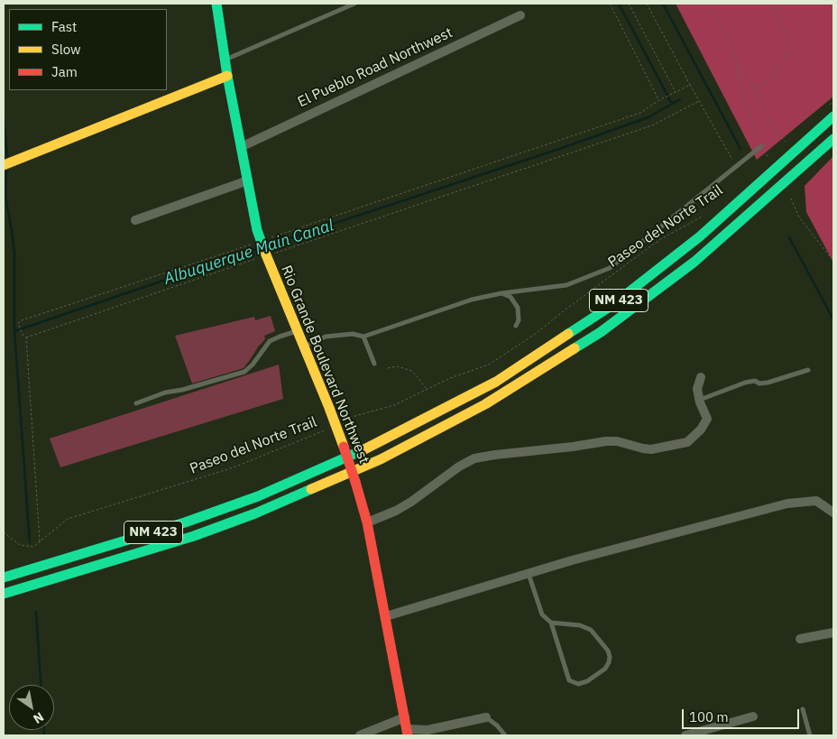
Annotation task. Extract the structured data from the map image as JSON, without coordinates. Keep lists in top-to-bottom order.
{
  "streets": {
    "main road": ["NM 423", "Rio Grande Boulevard Northwest"],
    "street": ["El Pueblo Road Northwest"],
    "path": ["Paseo del Norte Trail"]
  },
  "crossings": [
    ["El Pueblo Road Northwest", "Rio Grande Boulevard Northwest"],
    ["Paseo del Norte Trail", "Rio Grande Boulevard Northwest"]
  ],
  "water": ["Albuquerque Main Canal"],
  "legend": ["Fast", "Slow", "Jam"],
  "scale_bar": "100 m",
  "north": "bottom right"
}
